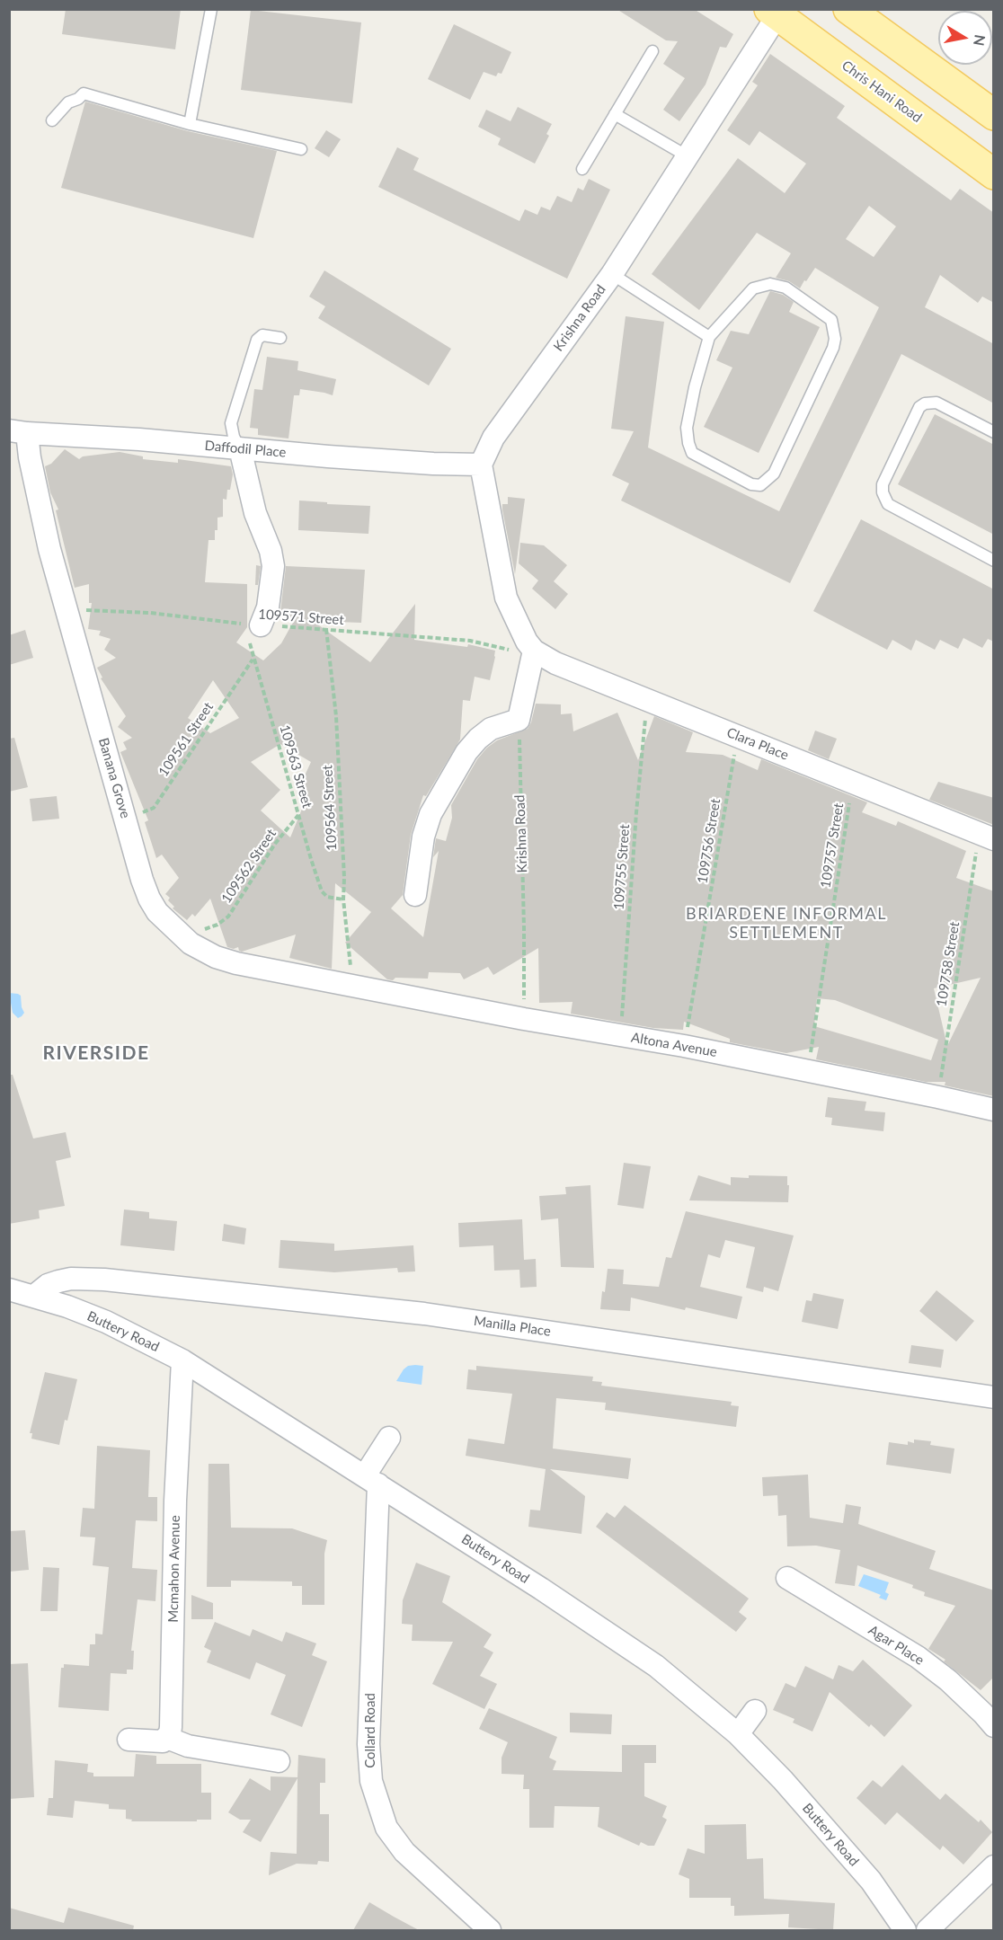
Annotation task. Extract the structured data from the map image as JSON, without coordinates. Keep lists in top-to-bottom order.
{
  "streets": {
    "main road": ["Chris Hani Road"],
    "street": [
      "Krishna Road",
      "Daffodil Place",
      "Clara Place",
      "Banana Grove",
      "Altona Avenue",
      "Manilla Place",
      "Buttery Road",
      "Mcmahon Avenue",
      "Agar Place",
      "Collard Road"
    ],
    "path": [
      "109571 Street",
      "109561 Street",
      "109563 Street",
      "109564 Street",
      "109756 Street",
      "109757 Street",
      "109562 Street",
      "109755 Street",
      "109758 Street"
    ]
  },
  "crossings": [
    ["Chris Hani Road", "Krishna Road"],
    ["Krishna Road", "Daffodil Place"],
    ["Krishna Road", "Altona Avenue"],
    ["Daffodil Place", "Banana Grove"],
    ["109571 Street", "Clara Place"],
    ["109571 Street", "109563 Street"],
    ["109571 Street", "Banana Grove"],
    ["109571 Street", "109564 Street"],
    ["109561 Street", "109563 Street"],
    ["109561 Street", "Banana Grove"],
    ["Clara Place", "109756 Street"],
    ["Clara Place", "109757 Street"],
    ["Clara Place", "109755 Street"],
    ["Clara Place", "109758 Street"],
    ["109563 Street", "109564 Street"],
    ["109563 Street", "109562 Street"],
    ["Banana Grove", "109564 Street"],
    ["Banana Grove", "109562 Street"],
    ["Banana Grove", "Altona Avenue"],
    ["109564 Street", "Altona Avenue"],
    ["109756 Street", "Altona Avenue"],
    ["109757 Street", "Altona Avenue"],
    ["109755 Street", "Altona Avenue"],
    ["109758 Street", "Altona Avenue"],
    ["Manilla Place", "Buttery Road"],
    ["Buttery Road", "Mcmahon Avenue"],
    ["Buttery Road", "Collard Road"]
  ],
  "districts": ["BRIARDENE INFORMAL SETTLEMENT", "RIVERSIDE"],
  "north": "right"
}
